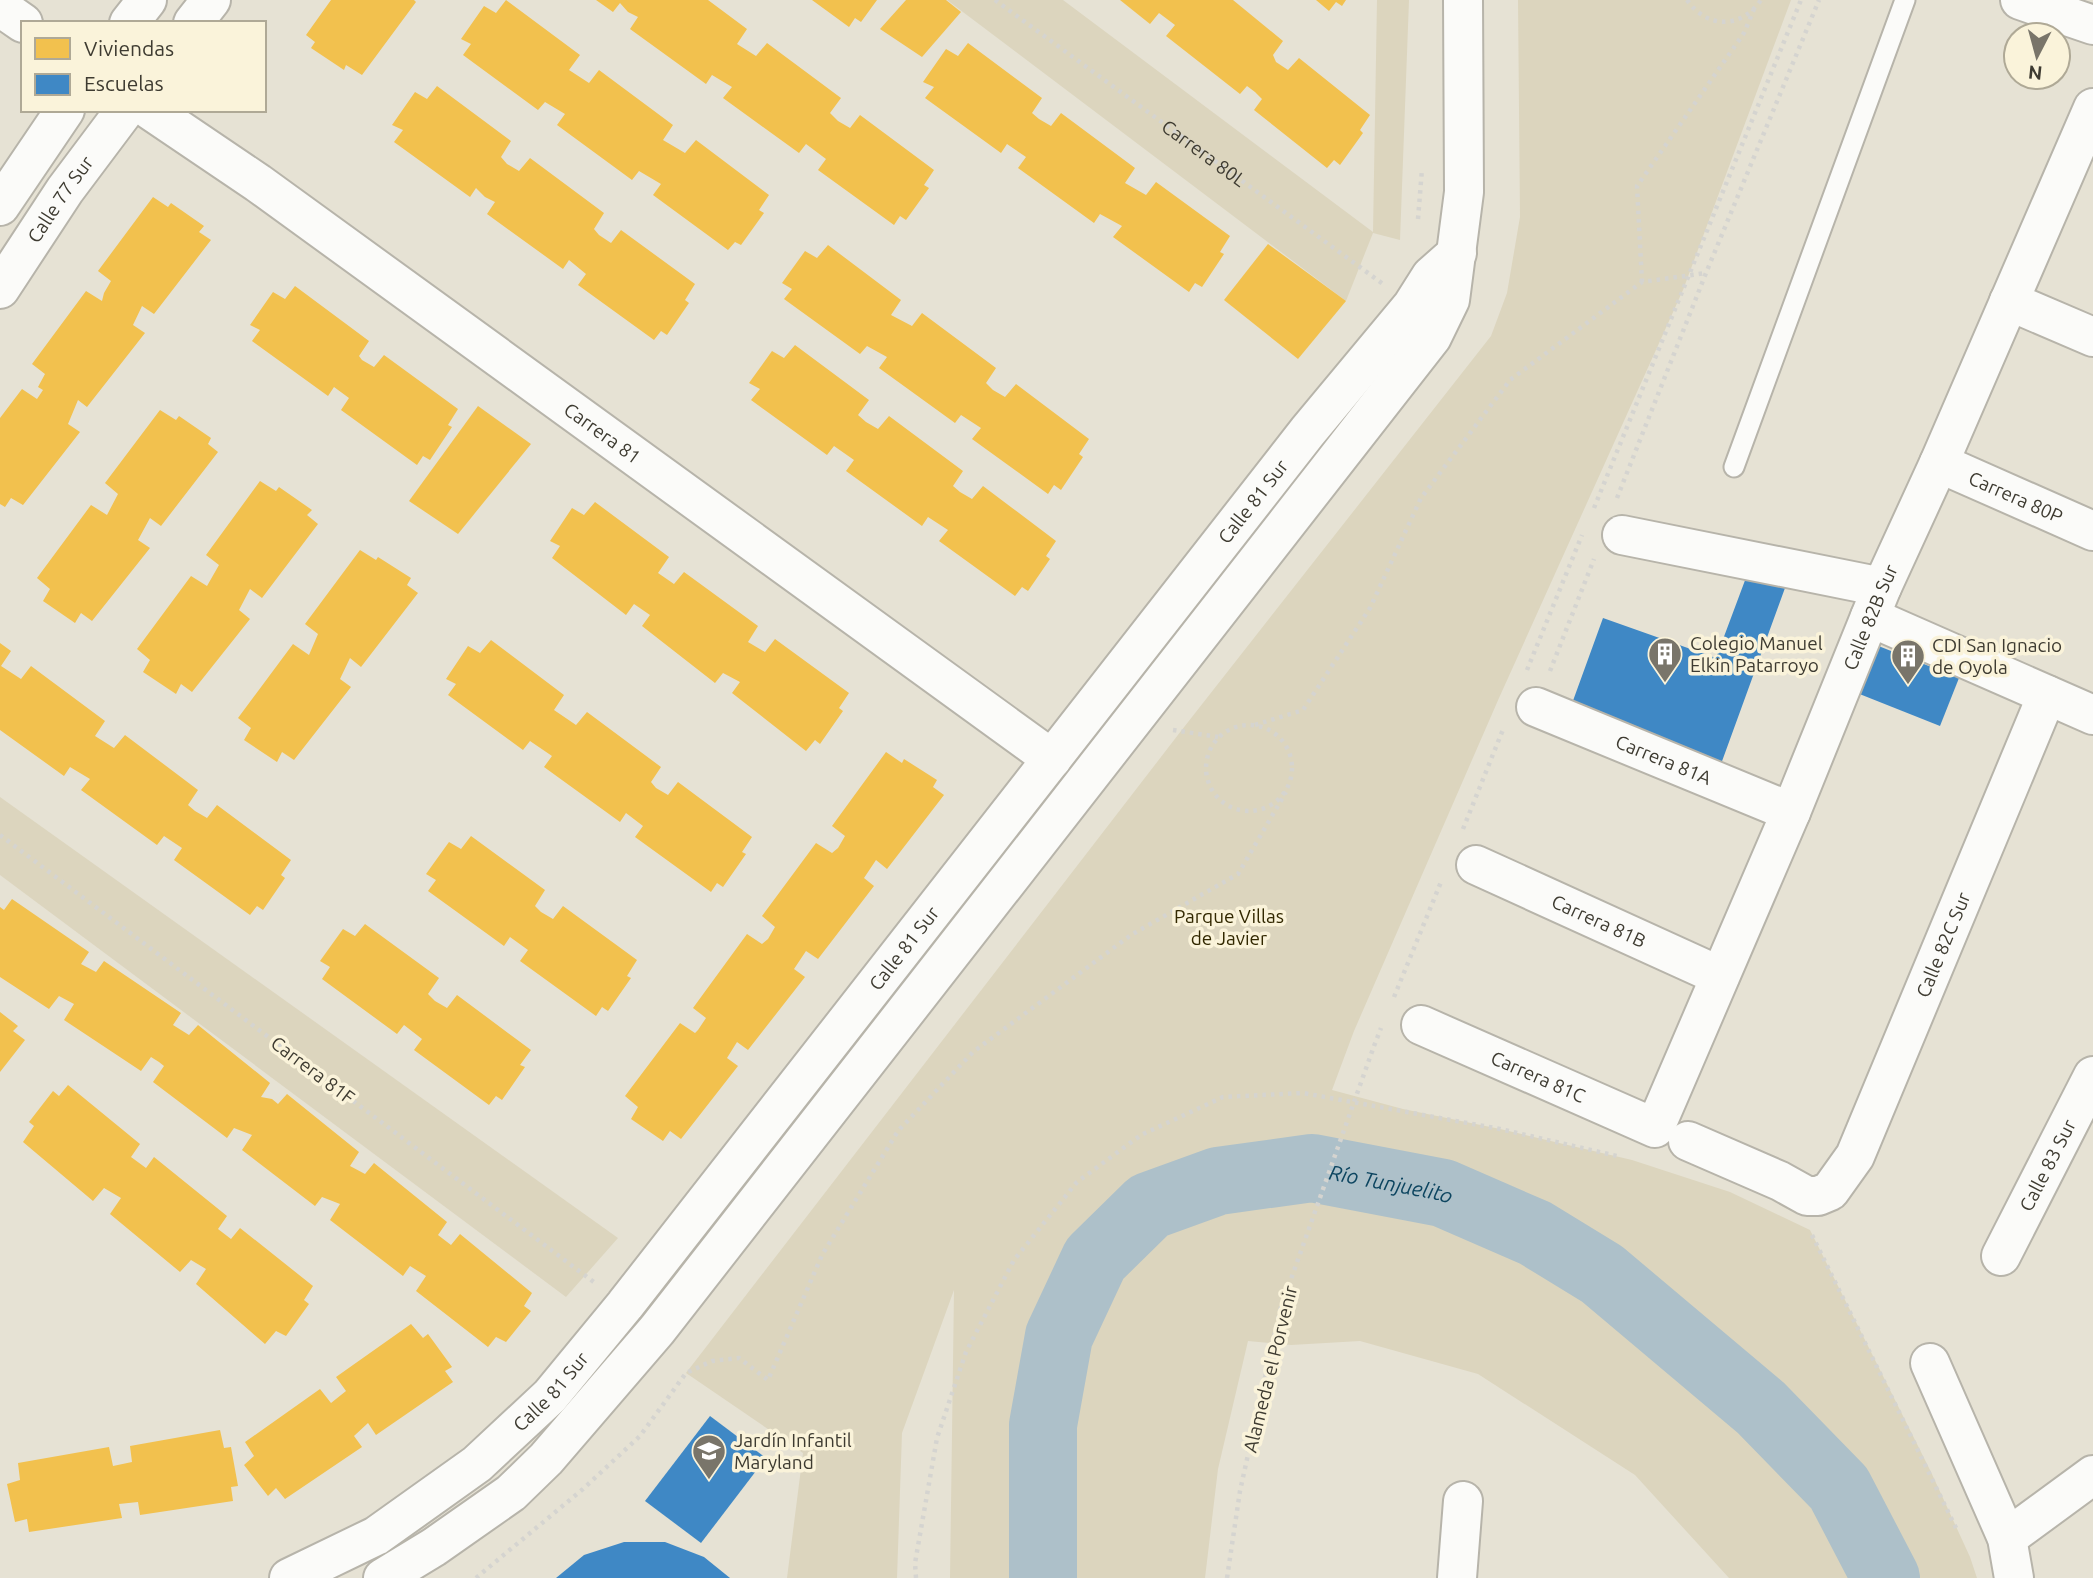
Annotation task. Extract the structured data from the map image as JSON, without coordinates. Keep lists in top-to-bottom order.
{
  "streets": {
    "street": [
      "Calle 77 Sur",
      "Carrera 81",
      "Carrera 80P",
      "Calle 81 Sur",
      "Calle 82B Sur",
      "Carrera 81A",
      "Carrera 81B",
      "Calle 82C Sur",
      "Carrera 81C",
      "Calle 83 Sur"
    ],
    "path": ["Carrera 80L", "Carrera 81F", "Alameda el Porvenir"]
  },
  "crossings": [
    ["Carrera 80L", "Calle 81 Sur"],
    ["Carrera 81", "Calle 81 Sur"],
    ["Carrera 80P", "Calle 82B Sur"],
    ["Calle 81 Sur", "Carrera 81F"],
    ["Calle 82B Sur", "Carrera 81A"],
    ["Calle 82B Sur", "Carrera 81B"],
    ["Calle 82B Sur", "Carrera 81C"],
    ["Calle 82C Sur", "Carrera 81C"]
  ],
  "water": ["Río Tunjuelito"],
  "parks": ["Parque Villas de Javier"],
  "places": {
    "building": ["Colegio Manuel Elkin Patarroyo", "CDI San Ignacio de Oyola"],
    "school or university": ["Jardín Infantil Maryland"]
  },
  "legend": ["Viviendas", "Escuelas"],
  "north": "bottom"
}
